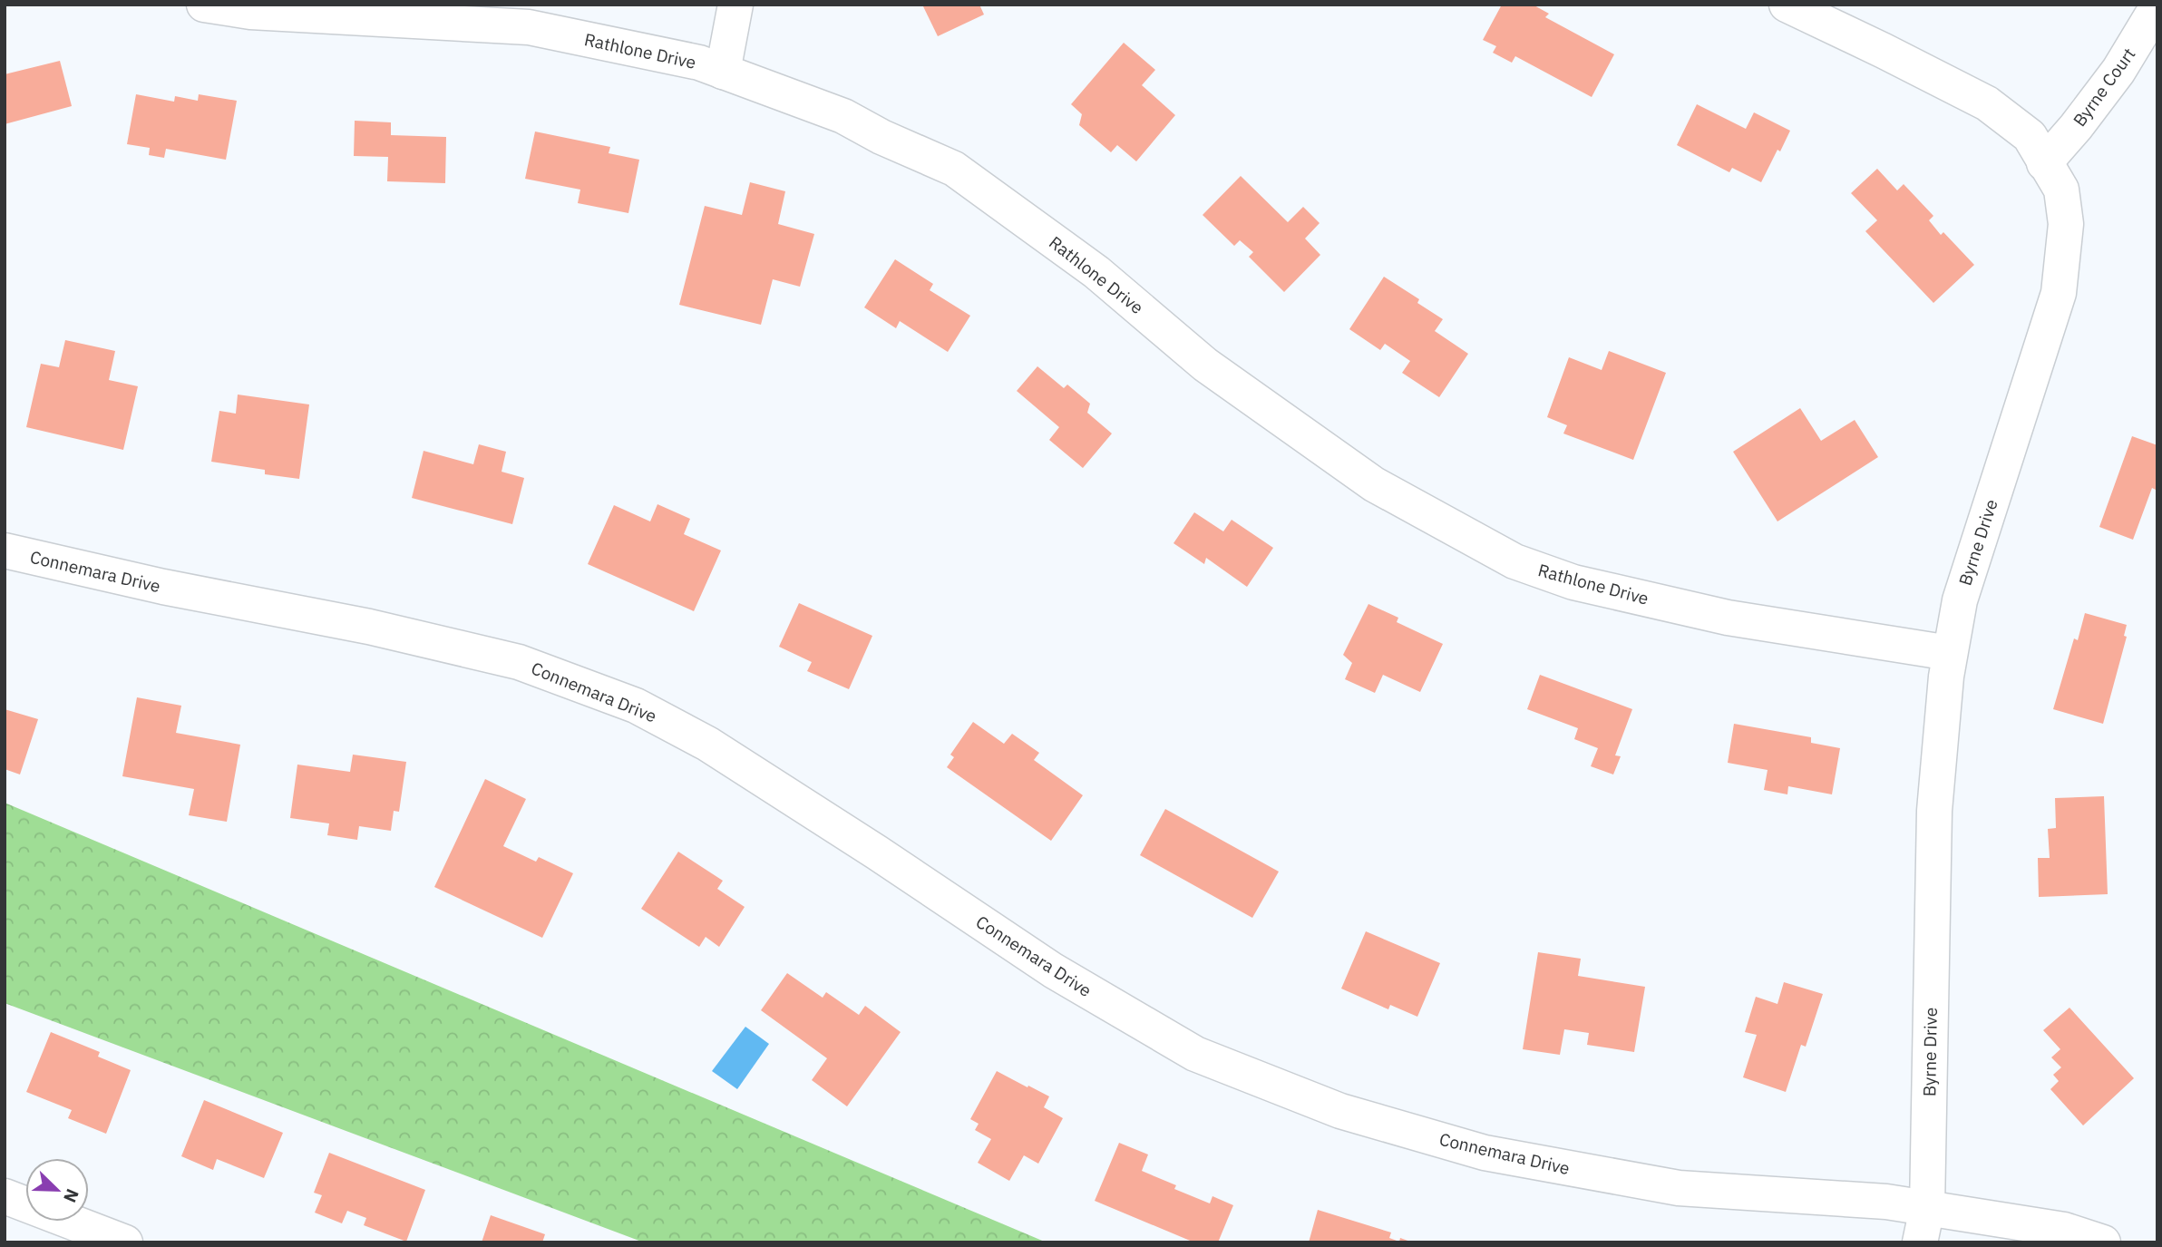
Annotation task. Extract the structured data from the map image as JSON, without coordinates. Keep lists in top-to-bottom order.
{
  "streets": {
    "street": [
      "Rathlone Drive",
      "Byrne Court",
      "Byrne Drive",
      "Connemara Drive"
    ]
  },
  "crossings": [
    ["Rathlone Drive", "Byrne Drive"],
    ["Byrne Court", "Byrne Drive"],
    ["Byrne Drive", "Connemara Drive"]
  ],
  "north": "bottom right"
}
